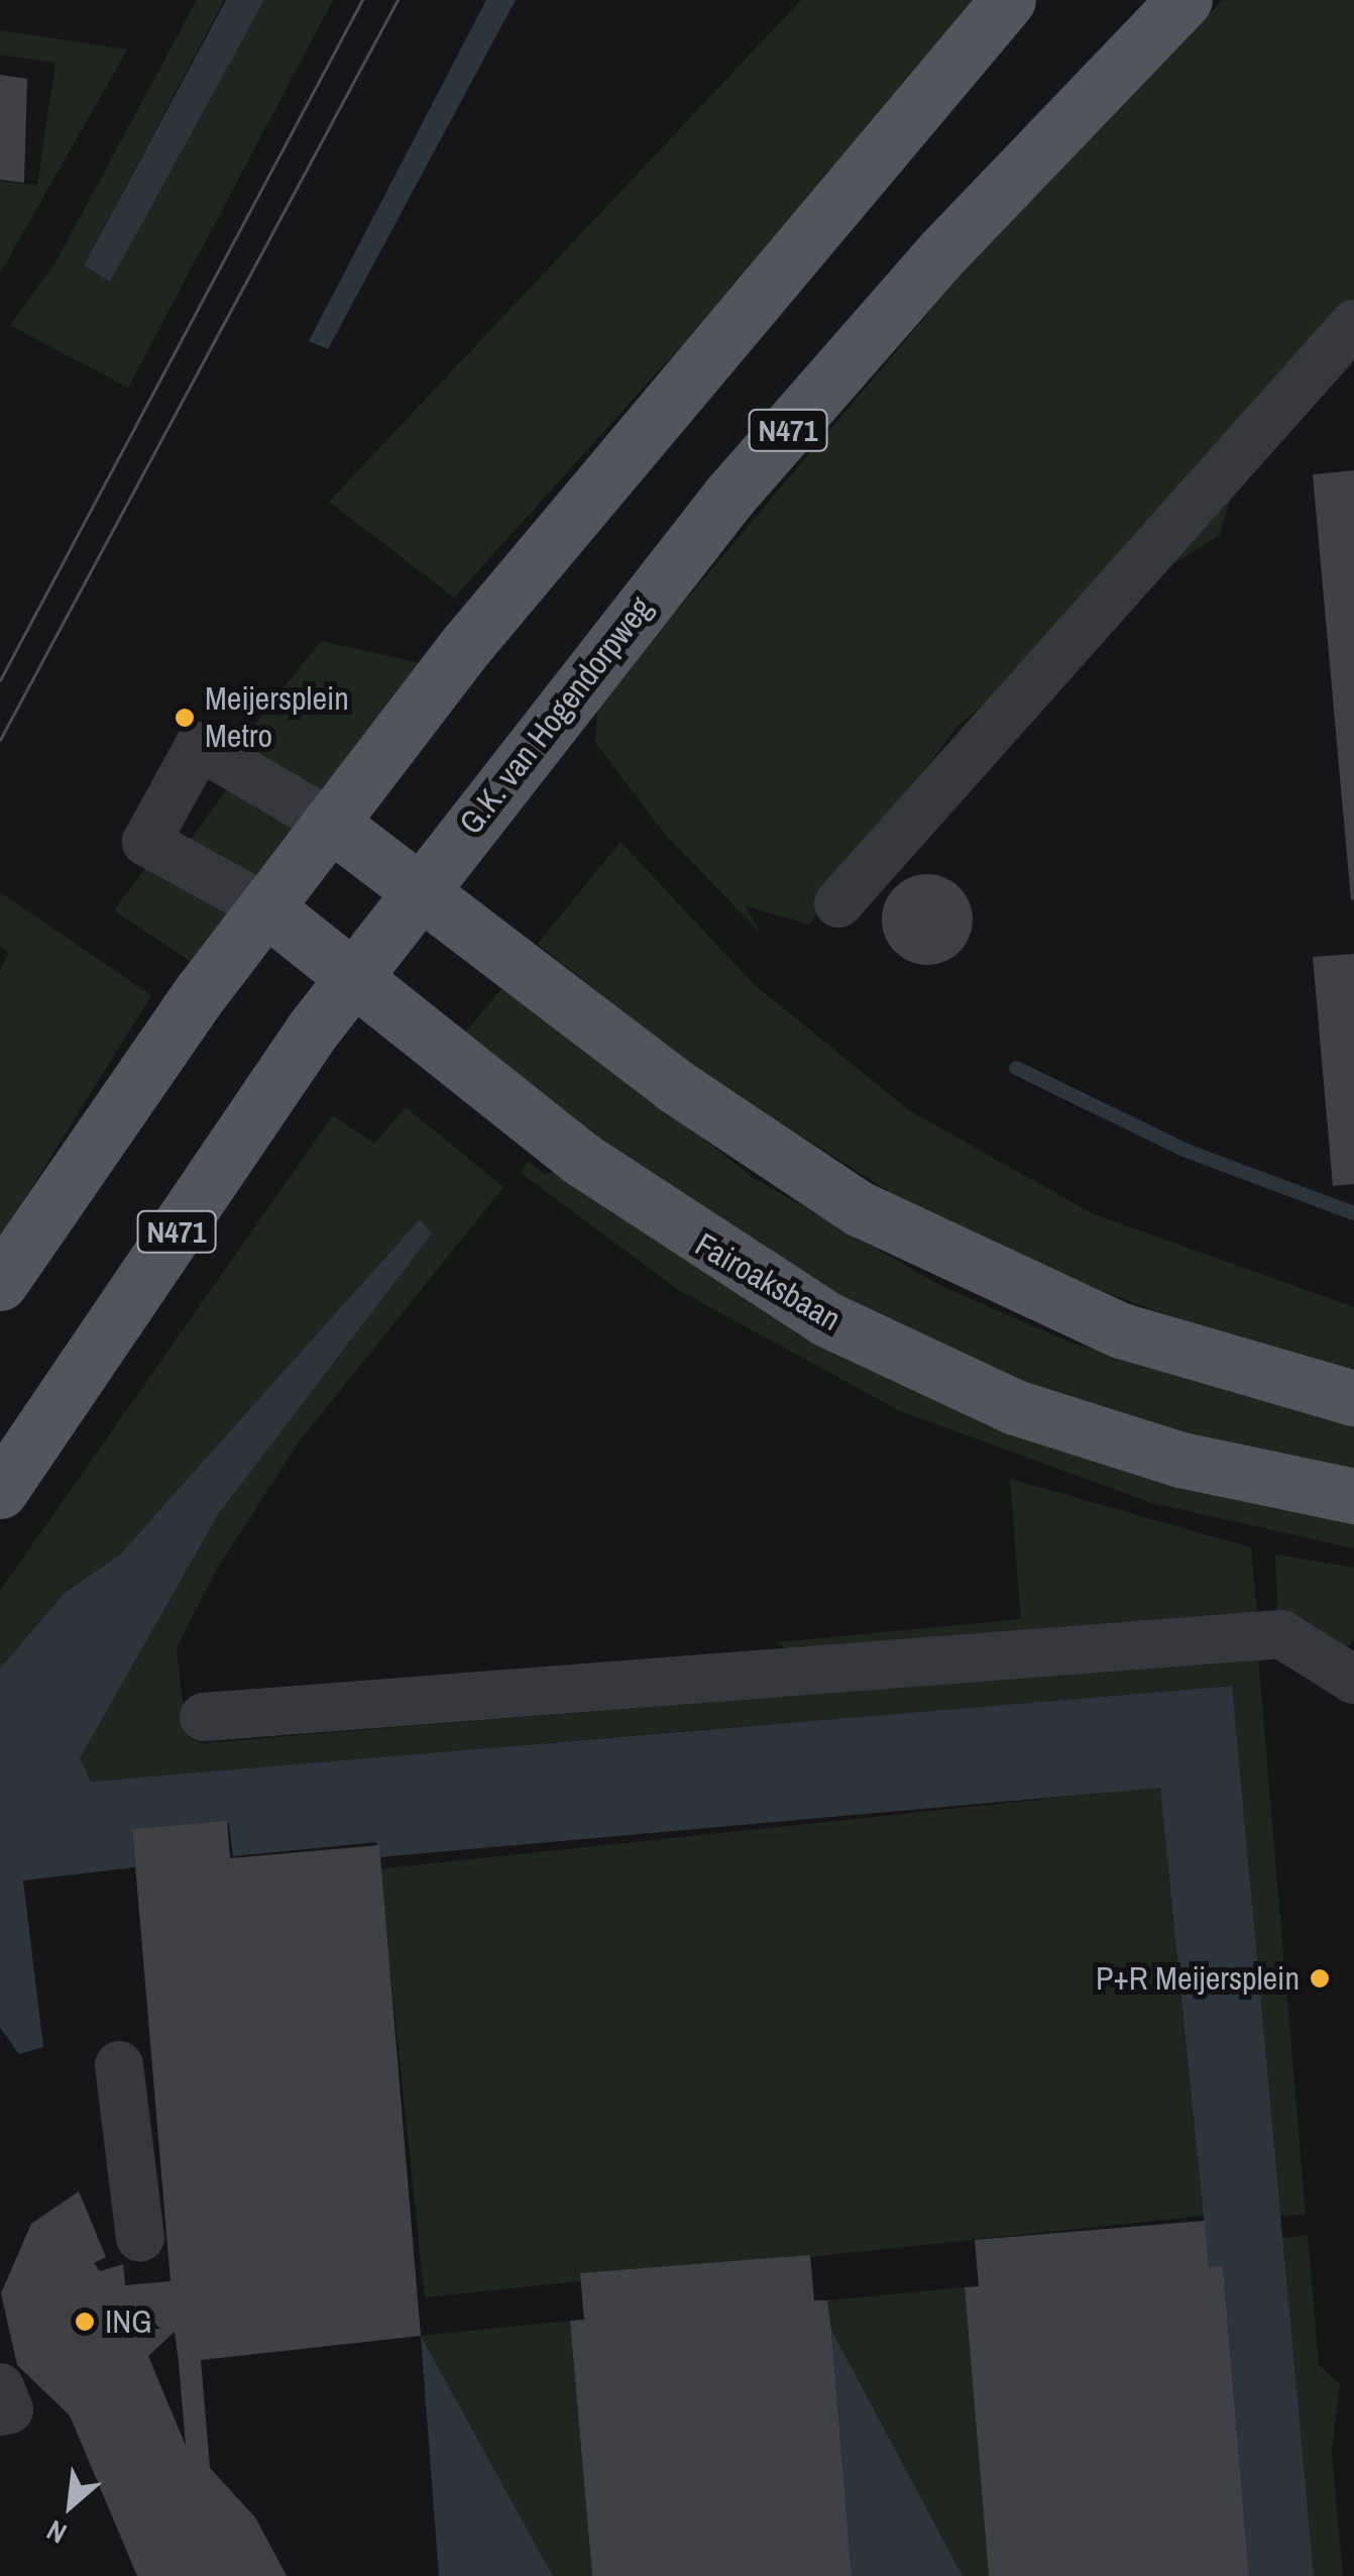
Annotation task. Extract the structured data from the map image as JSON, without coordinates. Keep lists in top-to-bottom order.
{
  "streets": {
    "main road": ["N471", "G.K. van Hogendorpweg", "Fairoaksbaan"]
  },
  "crossings": [
    ["G.K. van Hogendorpweg", "Fairoaksbaan"]
  ],
  "places": ["Meijersplein Metro", "P+R Meijersplein", "ING"],
  "north": "bottom left"
}
